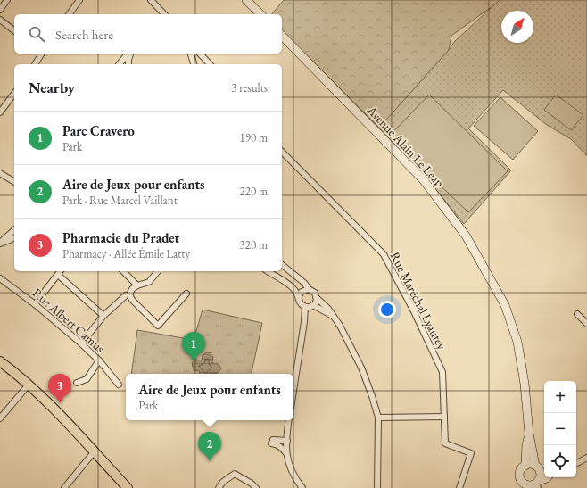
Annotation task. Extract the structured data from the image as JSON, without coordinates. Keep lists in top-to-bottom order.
{
  "streets": {
    "street": ["Avenue Alain Le Leap", "Rue Maréchal Lyautey", "Rue Albert Camus"]
  },
  "north": "top right",
  "page": {
    "search": "Search here",
    "heading": ["Nearby", "3 results"],
    "list": [
      {
        "mark": "1",
        "name": "Parc Cravero",
        "note": "Park",
        "value": "190 m"
      },
      {
        "mark": "2",
        "name": "Aire de Jeux pour enfants",
        "note": "Park · Rue Marcel Vaillant",
        "value": "220 m"
      },
      {
        "mark": "3",
        "name": "Pharmacie du Pradet",
        "note": "Pharmacy · Allée Émile Latty",
        "value": "320 m"
      }
    ],
    "pins": ["1", "3", "2"],
    "popup": ["Aire de Jeux pour enfants", "Park"],
    "map_buttons": ["+", "−"]
  }
}
